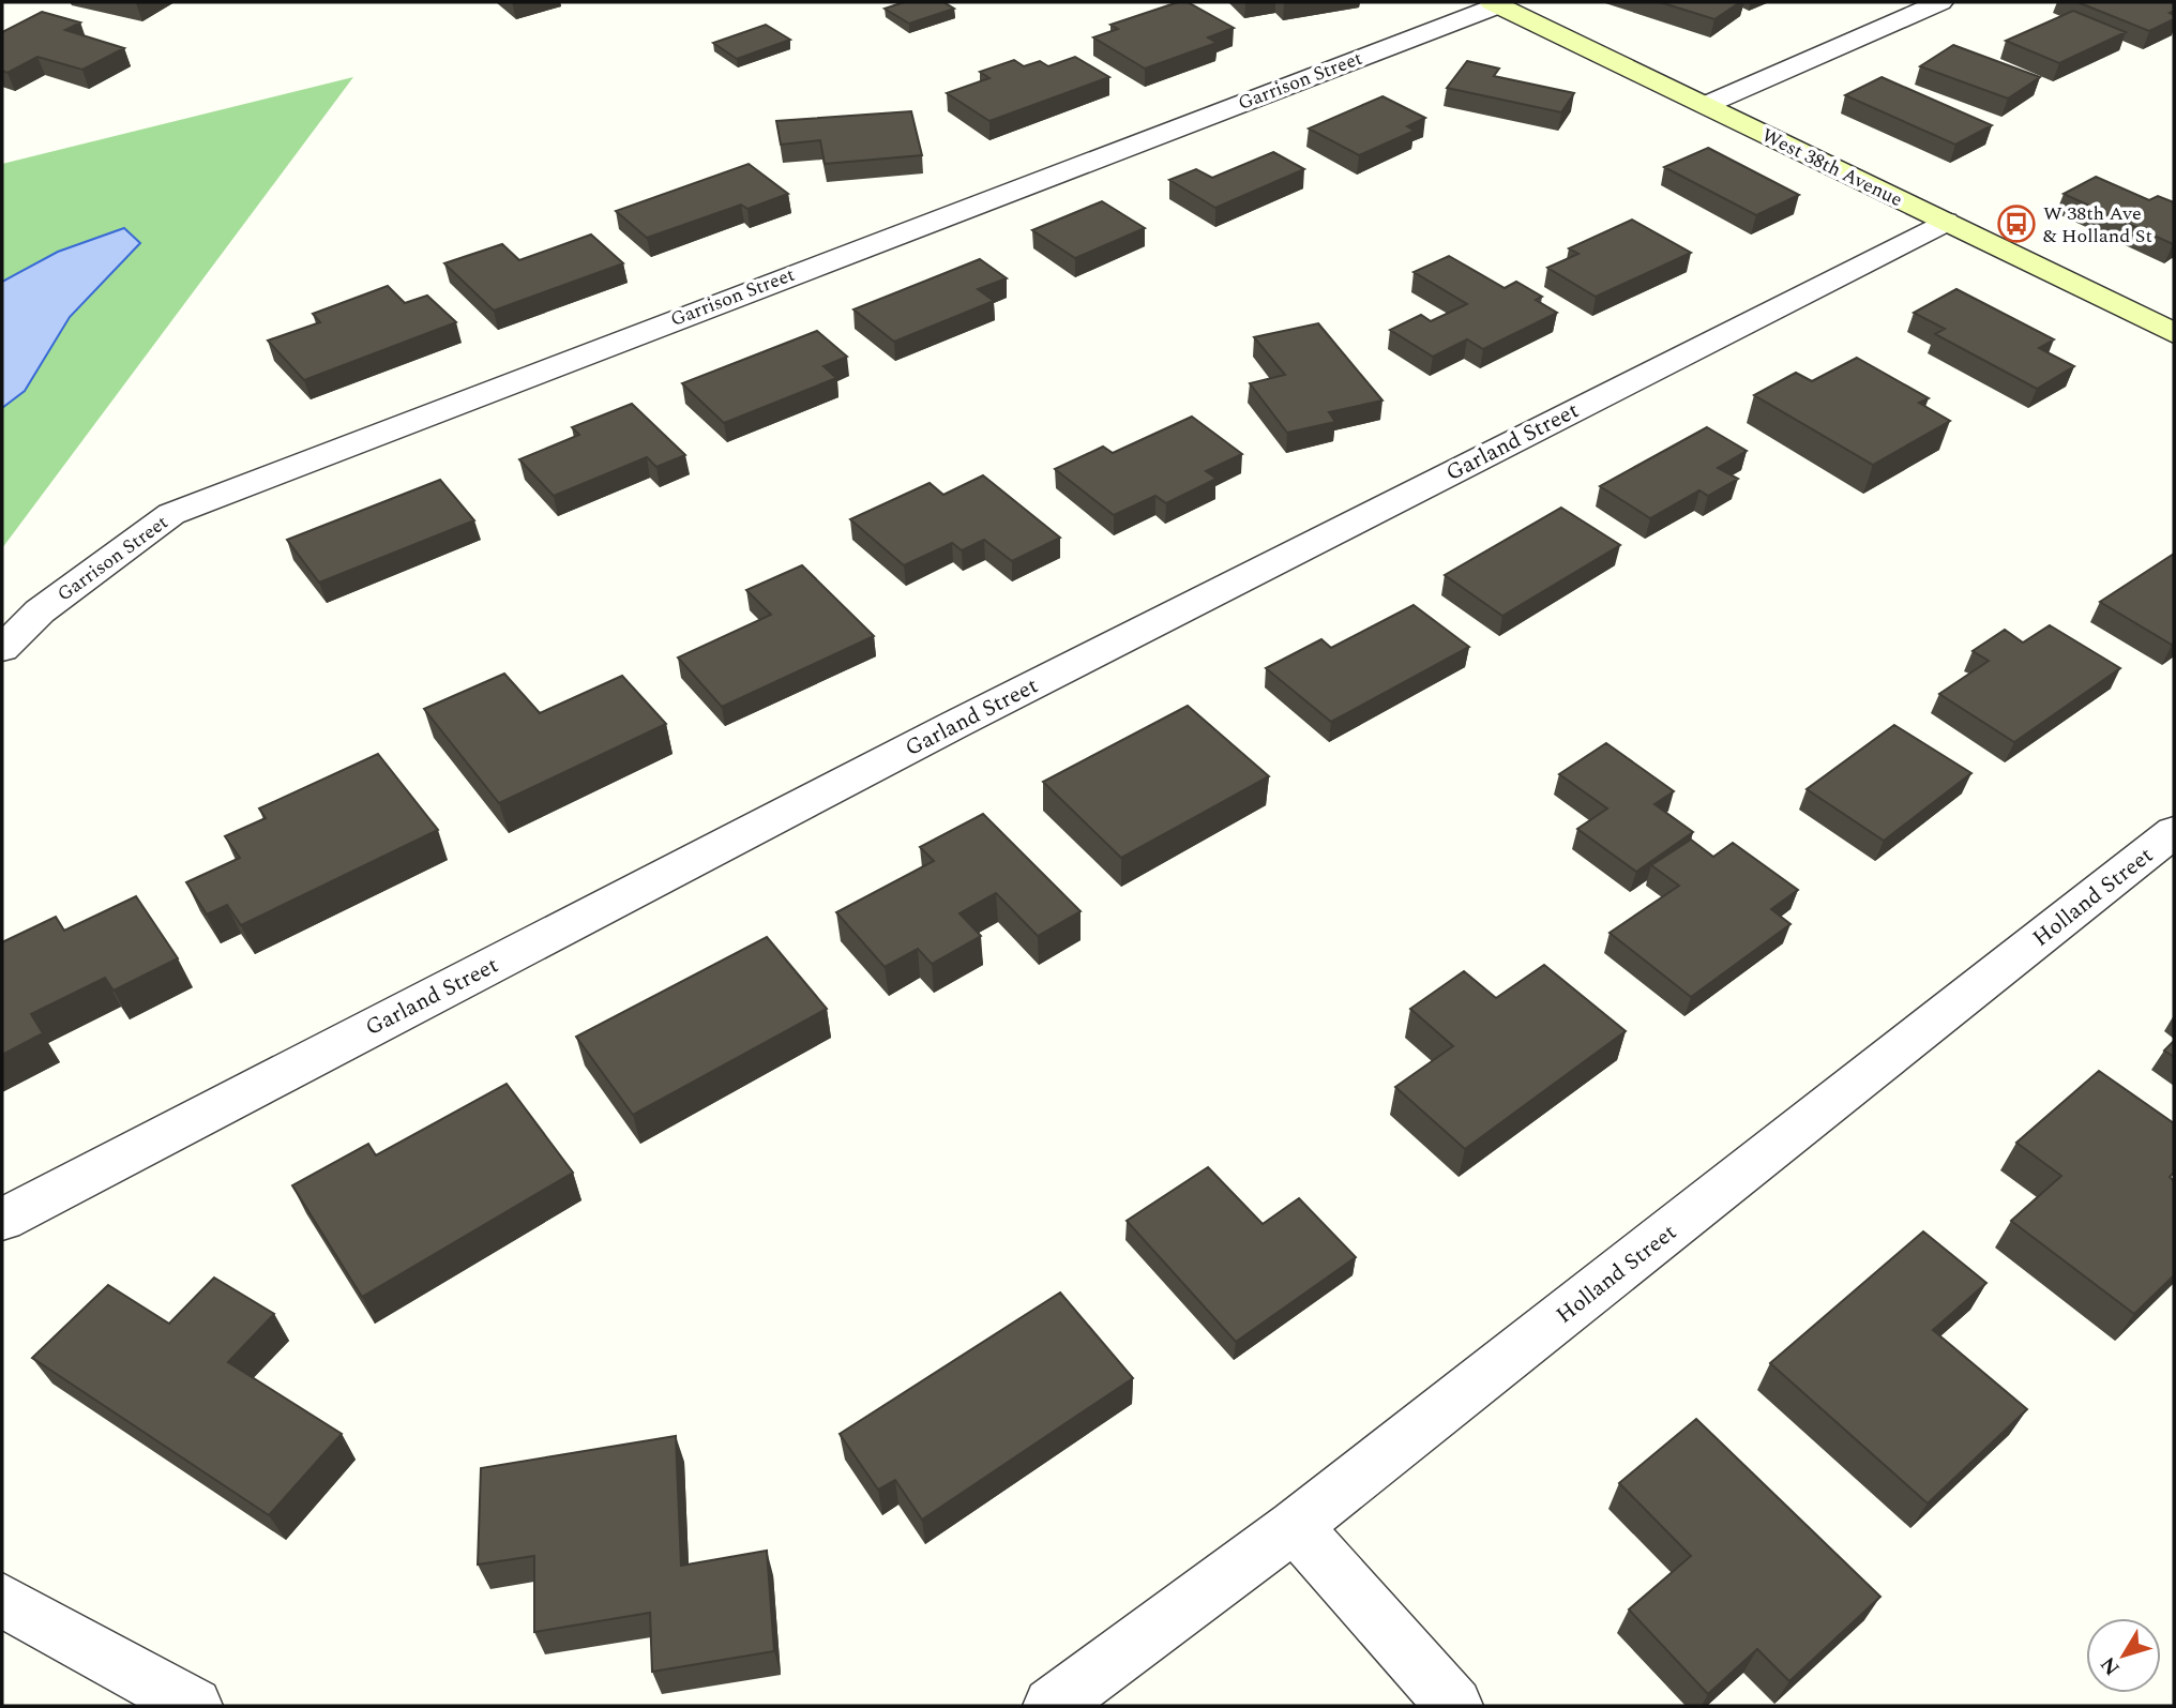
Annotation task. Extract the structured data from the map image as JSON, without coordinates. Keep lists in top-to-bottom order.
{
  "streets": {
    "main road": ["West 38th Avenue"],
    "street": ["Garrison Street", "Garland Street", "Holland Street"]
  },
  "crossings": [
    ["Garrison Street", "West 38th Avenue"],
    ["West 38th Avenue", "Garland Street"]
  ],
  "places": {
    "bus stop": ["W 38th Ave & Holland St"]
  },
  "north": "bottom left"
}
